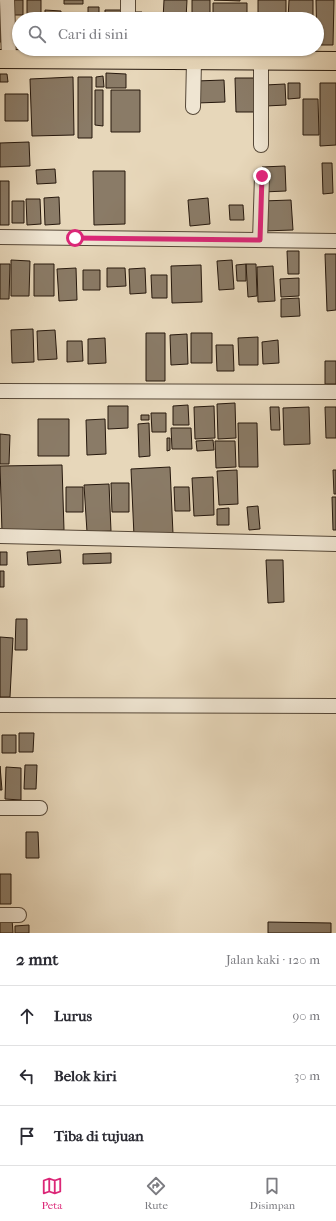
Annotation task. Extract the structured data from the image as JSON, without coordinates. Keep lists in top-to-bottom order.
{
  "page": {
    "search": "Cari di sini",
    "heading": ["2 mnt", "Jalan kaki · 120 m"],
    "list": [
      ["Lurus", "90 m"],
      ["Belok kiri", "30 m"],
      "Tiba di tujuan"
    ],
    "nav": ["Peta", "Rute", "Disimpan"]
  }
}
